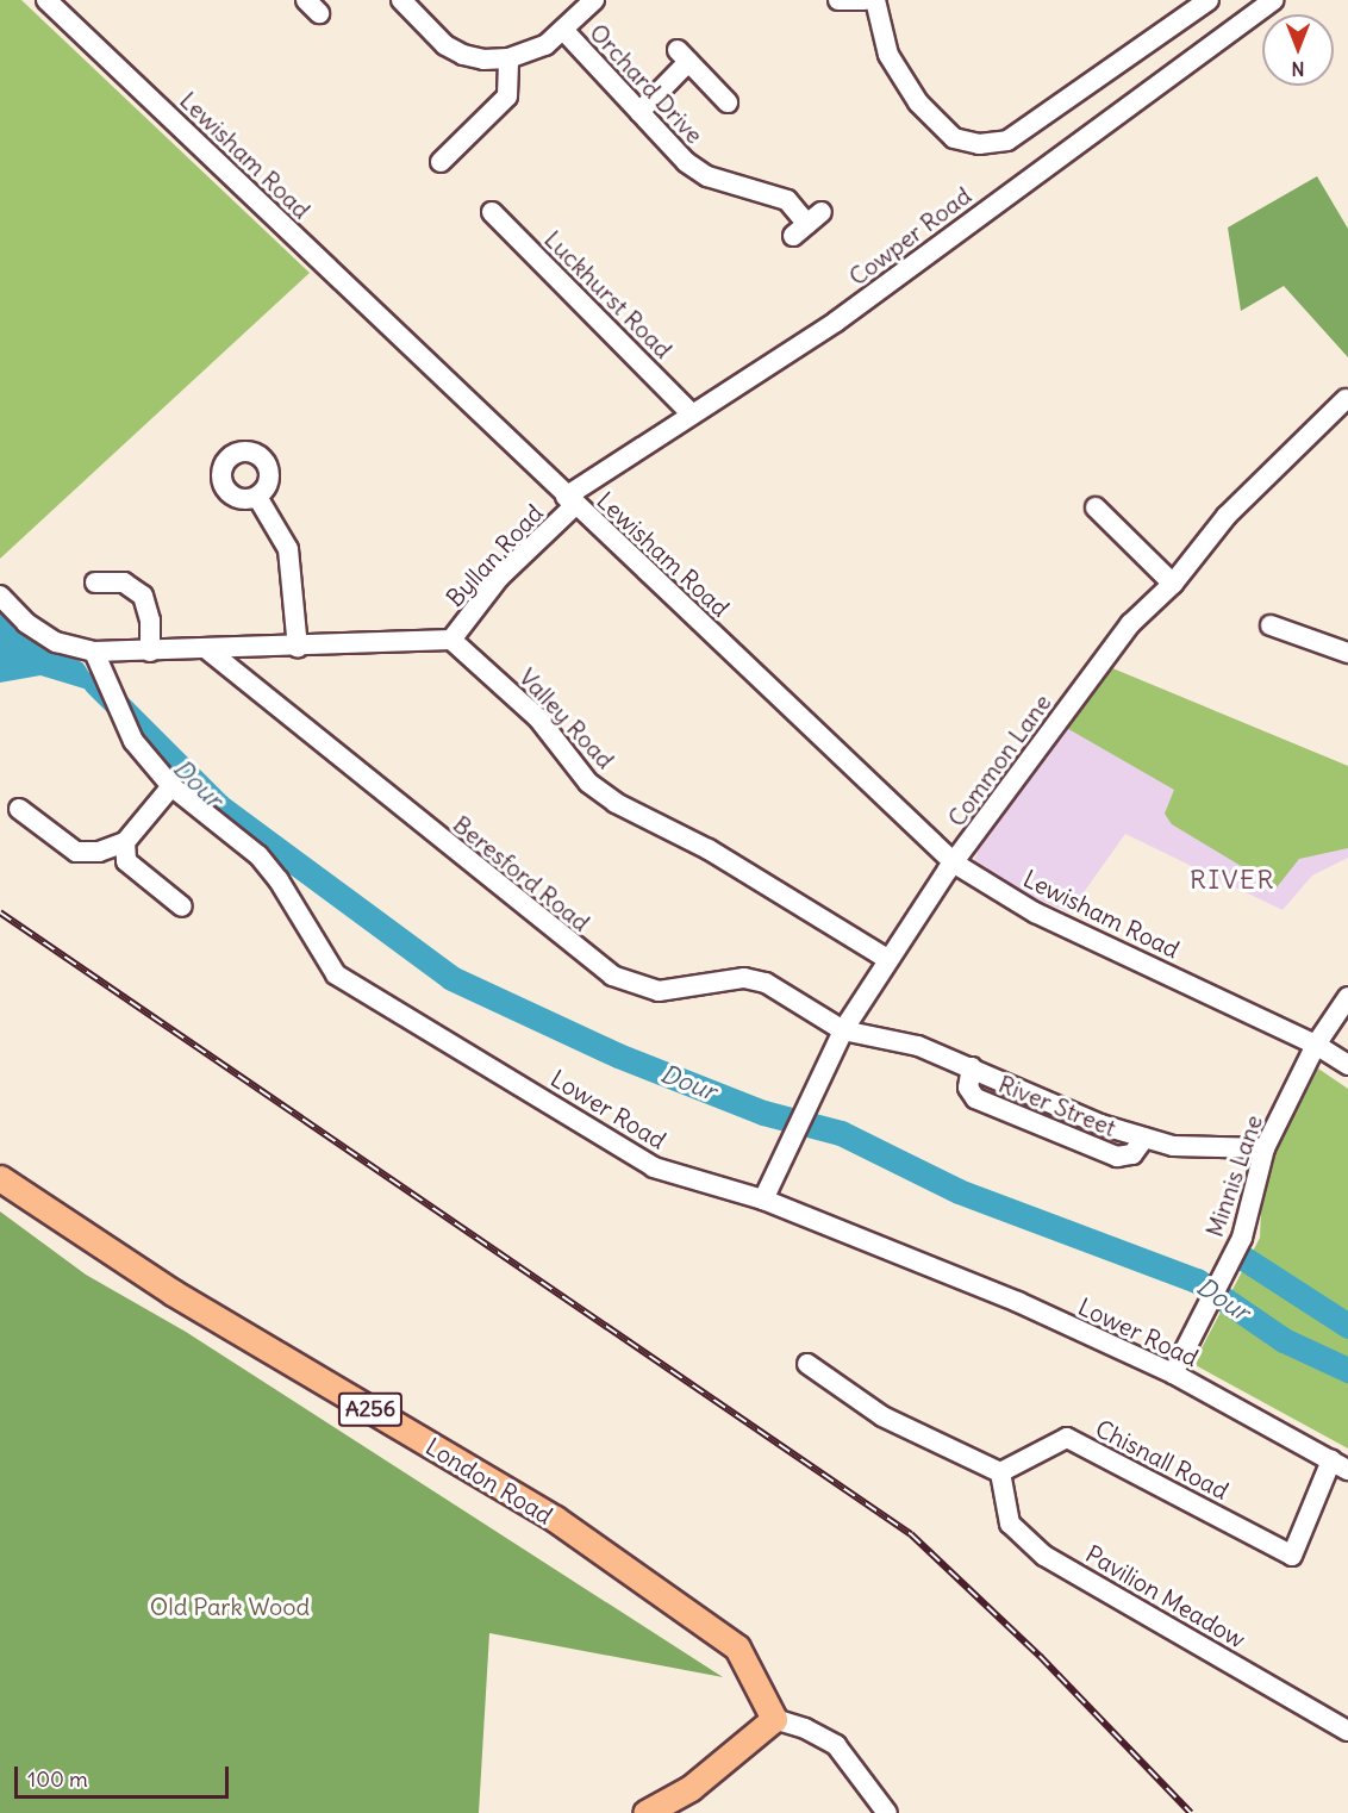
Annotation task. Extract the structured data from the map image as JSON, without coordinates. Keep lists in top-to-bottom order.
{
  "streets": {
    "main road": ["A256", "London Road"],
    "street": [
      "Orchard Drive",
      "Lewisham Road",
      "Cowper Road",
      "Luckhurst Road",
      "Byllan Road",
      "Valley Road",
      "Common Lane",
      "Beresford Road",
      "River Street",
      "Lower Road",
      "Minnis Lane",
      "Chisnall Road",
      "Pavilion Meadow"
    ]
  },
  "crossings": [
    ["Lewisham Road", "Cowper Road"],
    ["Lewisham Road", "Byllan Road"],
    ["Lewisham Road", "Common Lane"],
    ["Lewisham Road", "Minnis Lane"],
    ["Cowper Road", "Luckhurst Road"],
    ["Cowper Road", "Byllan Road"],
    ["Byllan Road", "Valley Road"],
    ["Valley Road", "Common Lane"],
    ["Common Lane", "Beresford Road"],
    ["Common Lane", "River Street"],
    ["Common Lane", "Lower Road"],
    ["Beresford Road", "River Street"],
    ["River Street", "Minnis Lane"],
    ["Lower Road", "Minnis Lane"],
    ["Lower Road", "Chisnall Road"],
    ["Chisnall Road", "Pavilion Meadow"]
  ],
  "districts": ["RIVER"],
  "water": ["Dour"],
  "parks": ["Old Park Wood"],
  "scale_bar": "100 m",
  "north": "bottom"
}
